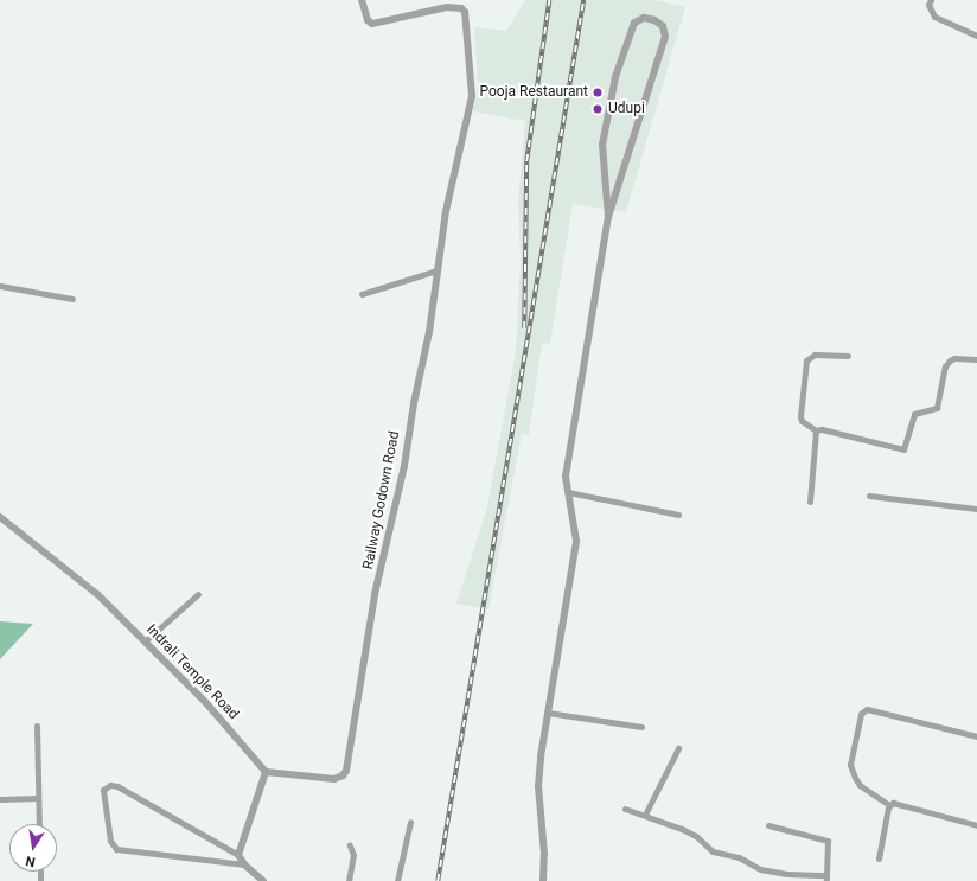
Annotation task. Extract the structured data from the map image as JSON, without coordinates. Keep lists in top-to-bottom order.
{
  "streets": {
    "street": ["Railway Godown Road", "Indrali Temple Road"]
  },
  "crossings": [
    ["Railway Godown Road", "Indrali Temple Road"]
  ],
  "places": ["Pooja Restaurant", "Udupi"],
  "north": "bottom"
}
